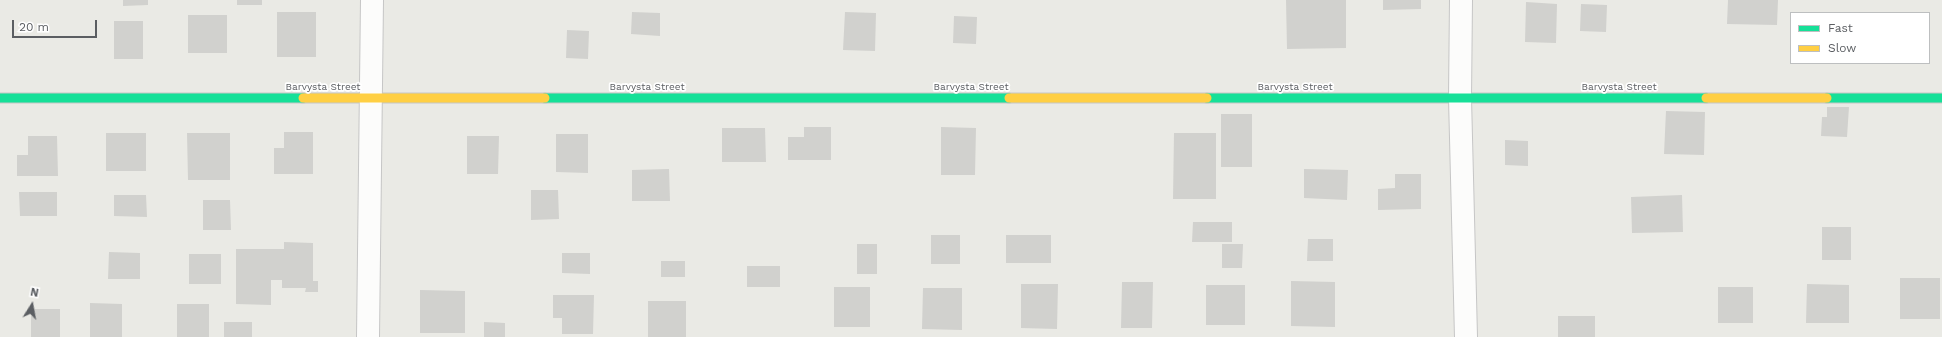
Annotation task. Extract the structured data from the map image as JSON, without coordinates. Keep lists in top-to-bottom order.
{
  "streets": {
    "street": ["Barvysta Street"]
  },
  "legend": ["Fast", "Slow"],
  "scale_bar": "20 m",
  "north": "top"
}
